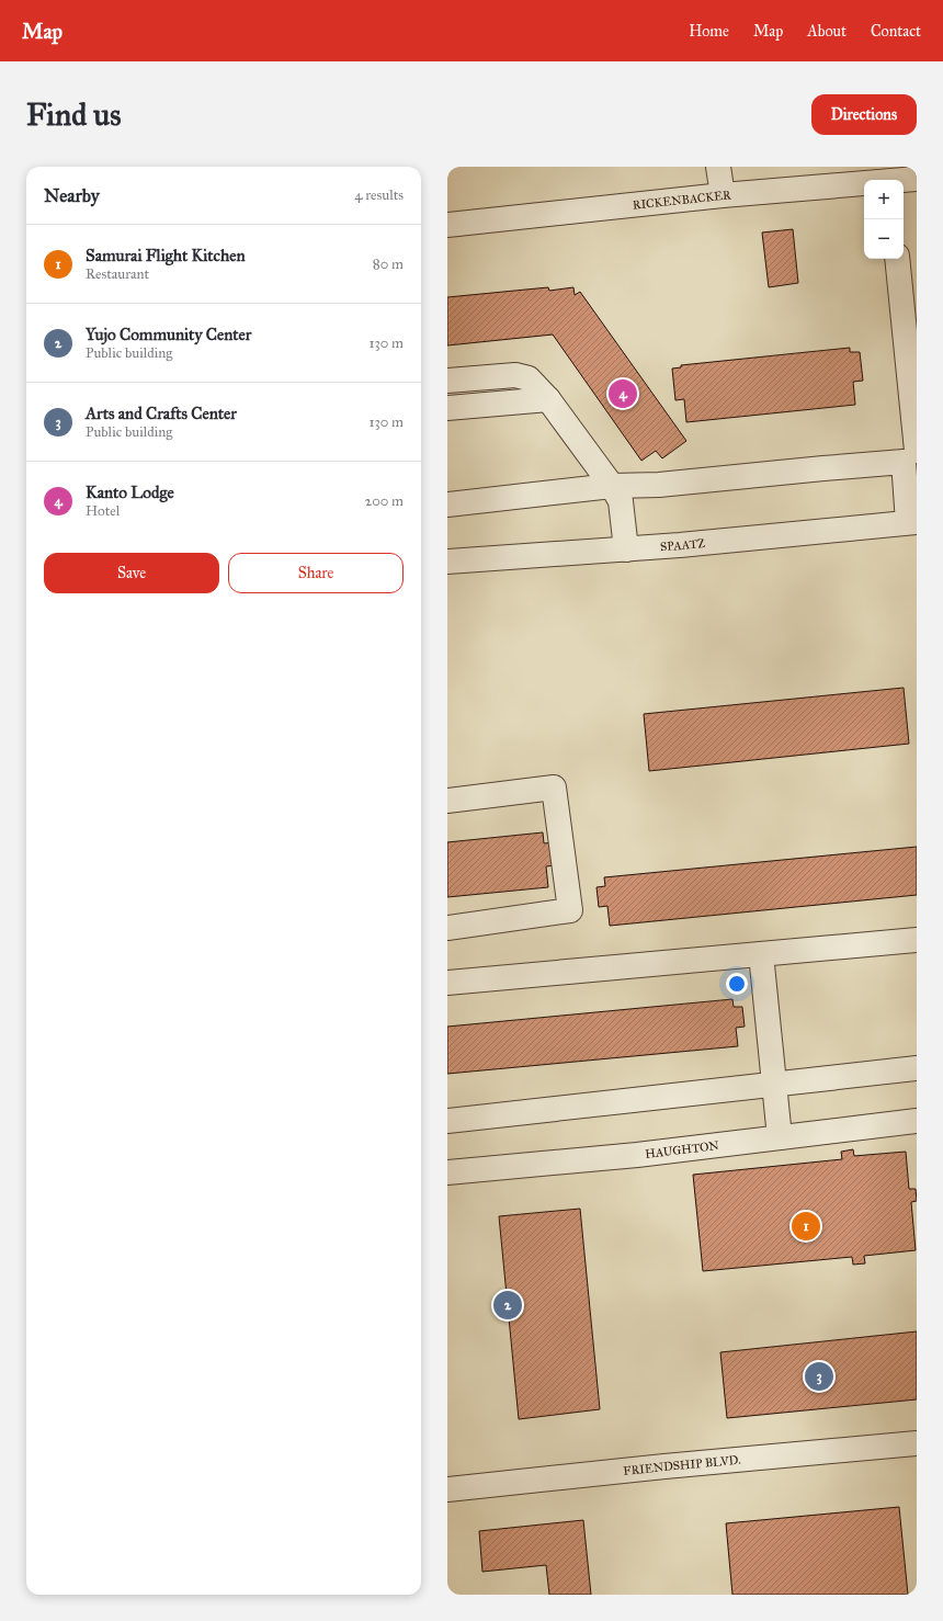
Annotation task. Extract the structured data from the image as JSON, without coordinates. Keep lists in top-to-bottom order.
{
  "streets": {
    "street": [
      "RICKENBACKER",
      "SPAATZ",
      "HAUGHTON",
      "FRIENDSHIP BLVD."
    ]
  },
  "page": {
    "header": "Map",
    "nav": [
      "Home",
      "Map",
      "About",
      "Contact"
    ],
    "buttons": [
      "Directions",
      ["Save", "Share"]
    ],
    "title": "Find us",
    "heading": ["Nearby", "4 results"],
    "map_buttons": ["+", "−"],
    "list": [
      {
        "mark": "1",
        "name": "Samurai Flight Kitchen",
        "note": "Restaurant",
        "value": "80 m"
      },
      {
        "mark": "2",
        "name": "Yujo Community Center",
        "note": "Public building",
        "value": "130 m"
      },
      {
        "mark": "3",
        "name": "Arts and Crafts Center",
        "note": "Public building",
        "value": "130 m"
      },
      {
        "mark": "4",
        "name": "Kanto Lodge",
        "note": "Hotel",
        "value": "200 m"
      }
    ],
    "pins": [
      "4",
      "1",
      "2",
      "3"
    ]
  }
}
